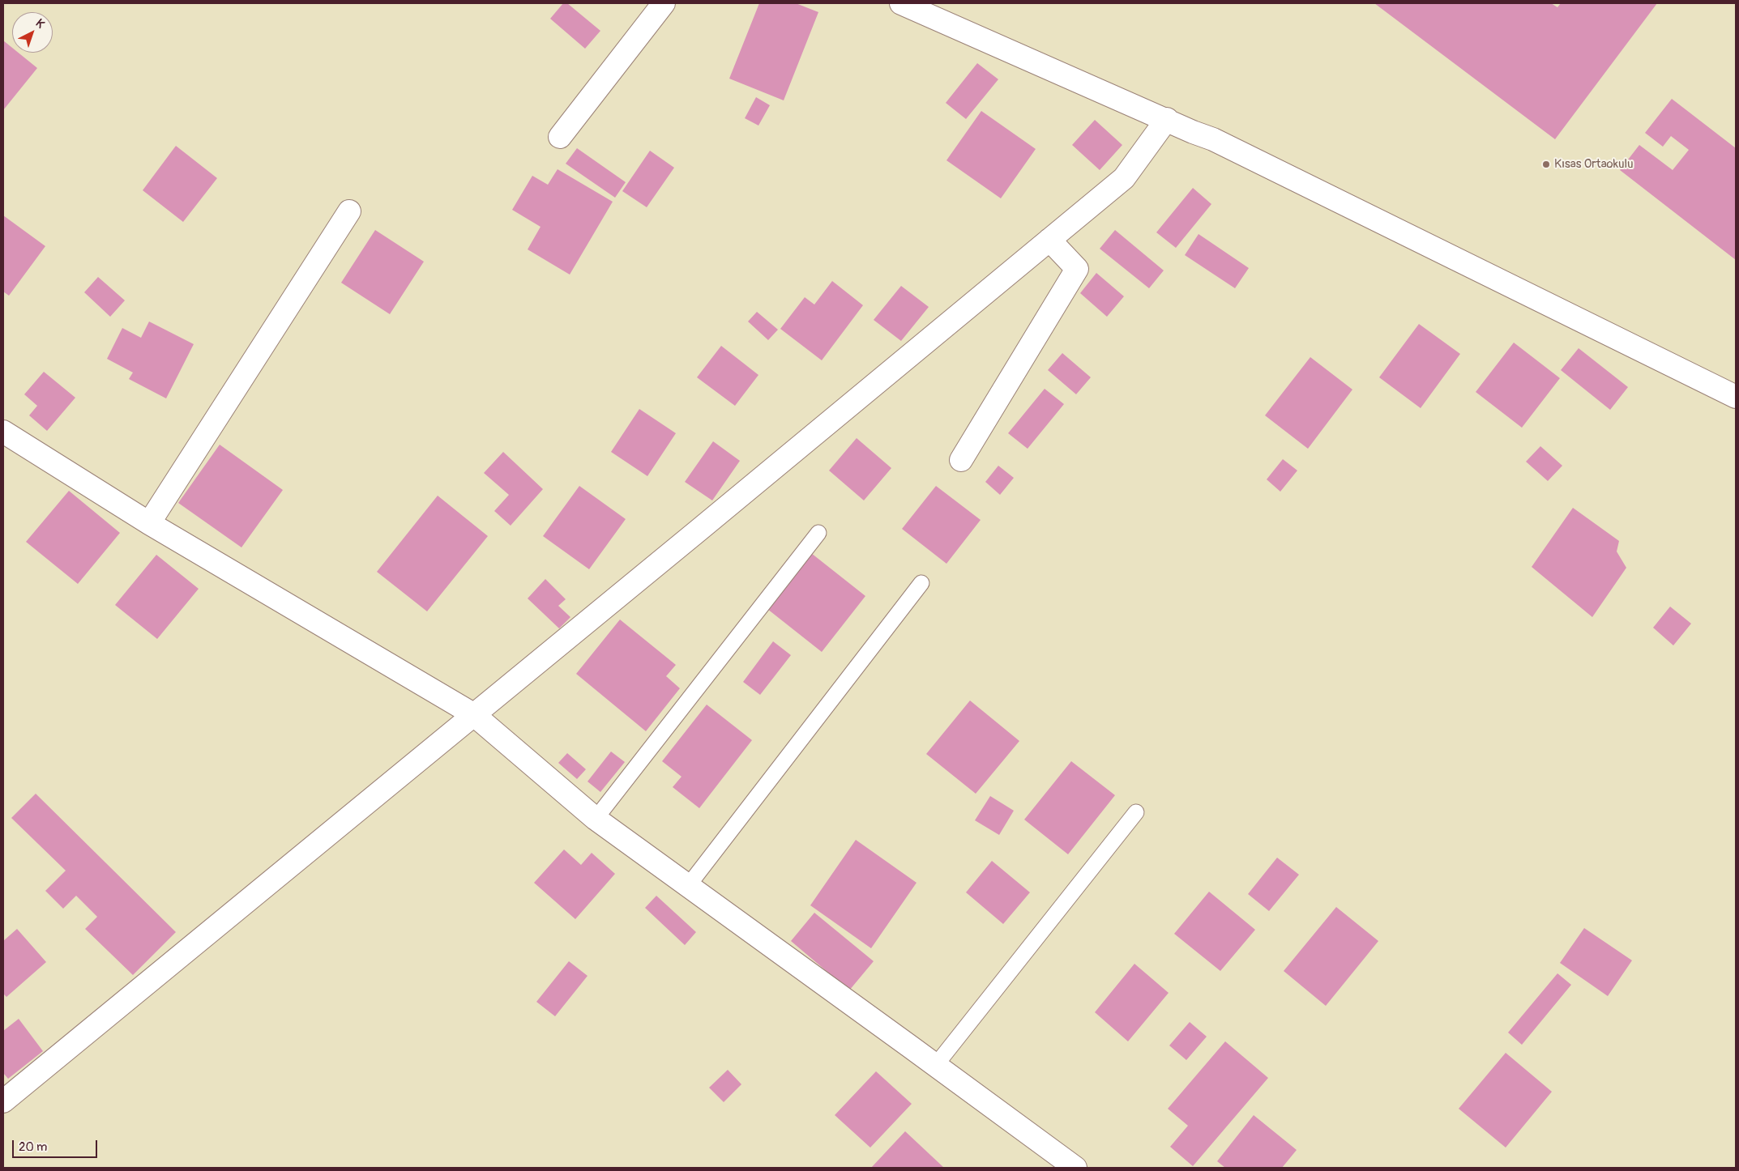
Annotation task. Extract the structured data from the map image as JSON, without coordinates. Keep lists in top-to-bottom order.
{
  "places": ["Kısas Ortaokulu"],
  "scale_bar": "20 m",
  "north": "top right"
}
